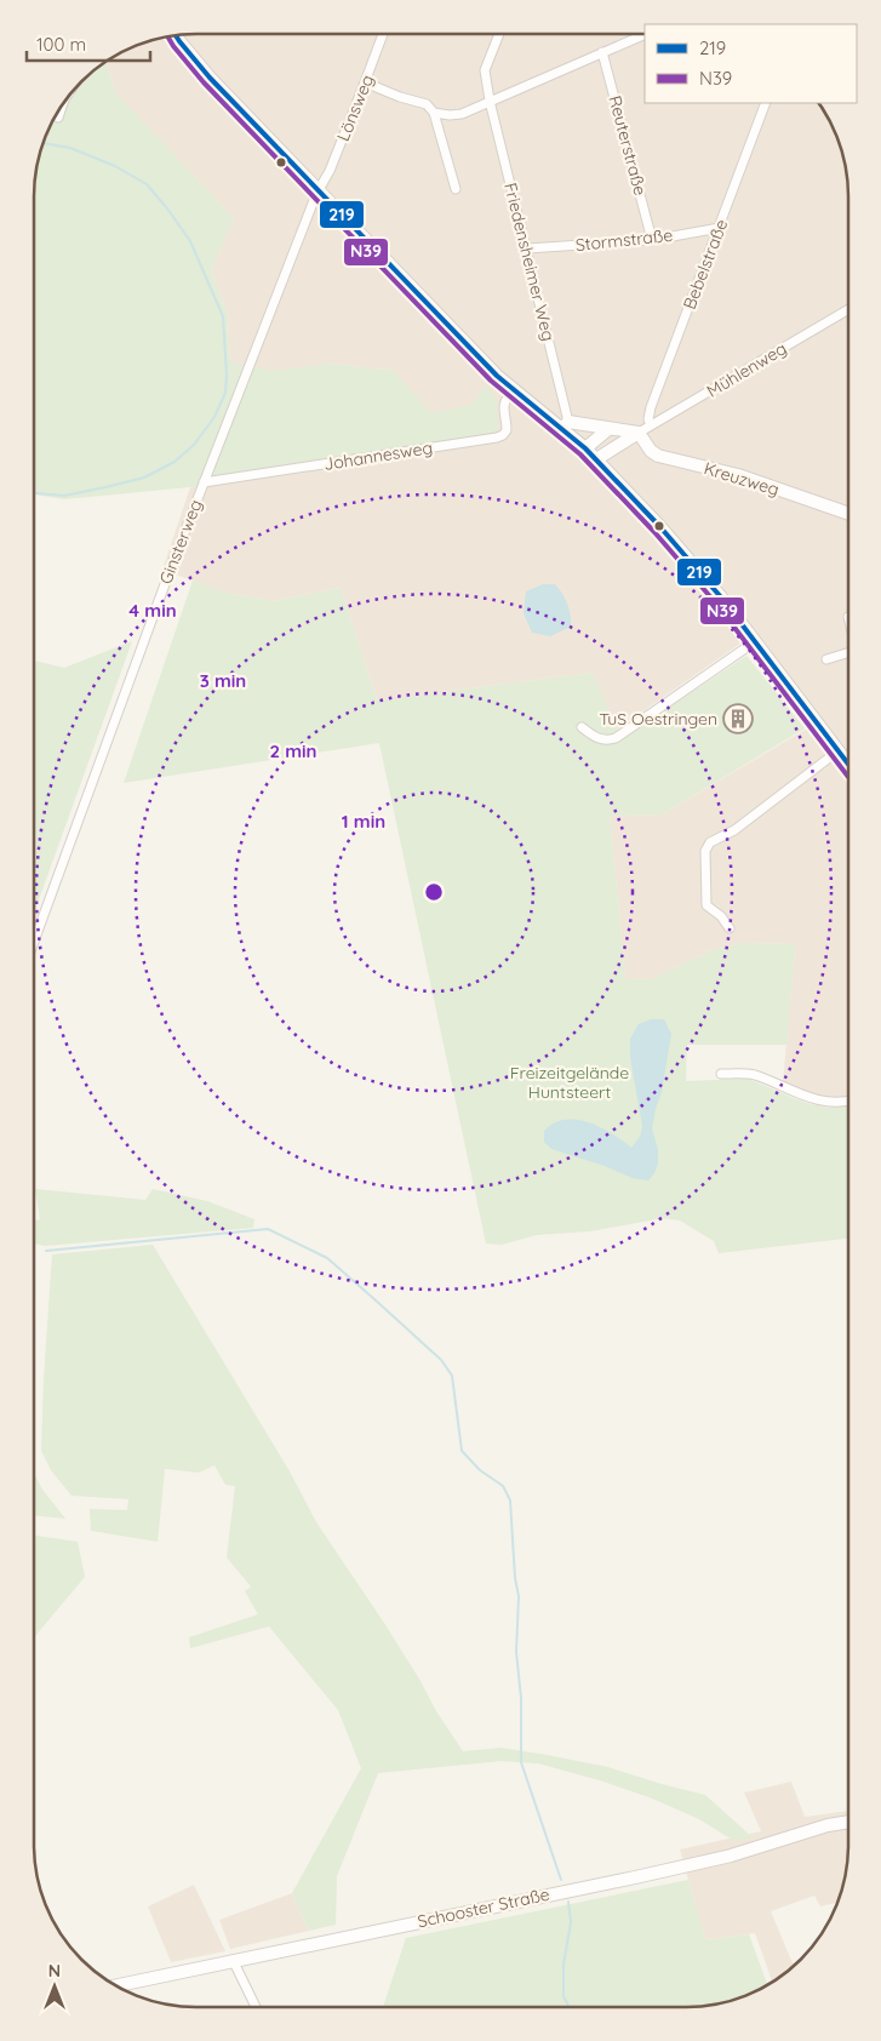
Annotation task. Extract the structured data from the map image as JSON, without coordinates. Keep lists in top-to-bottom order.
{
  "streets": {
    "street": [
      "Lönsweg",
      "Reuterstraße",
      "Stormstraße",
      "Friedensheimer Weg",
      "Bebelstraße",
      "Mühlenweg",
      "Johannesweg",
      "Kreuzweg",
      "Ginsterweg",
      "Schooster Straße"
    ]
  },
  "crossings": [
    ["Lönsweg", "Ginsterweg"],
    ["Reuterstraße", "Stormstraße"],
    ["Stormstraße", "Friedensheimer Weg"],
    ["Stormstraße", "Bebelstraße"],
    ["Bebelstraße", "Mühlenweg"],
    ["Bebelstraße", "Kreuzweg"],
    ["Mühlenweg", "Kreuzweg"],
    ["Johannesweg", "Ginsterweg"]
  ],
  "parks": ["Freizeitgelände Huntsteert"],
  "places": {
    "building": ["TuS Oestringen"]
  },
  "lines": ["transit line 219", "transit line N39"],
  "legend": ["219", "N39"],
  "scale_bar": "100 m",
  "north": "top",
  "rings": [
    "4 min",
    "3 min",
    "2 min",
    "1 min"
  ]
}
